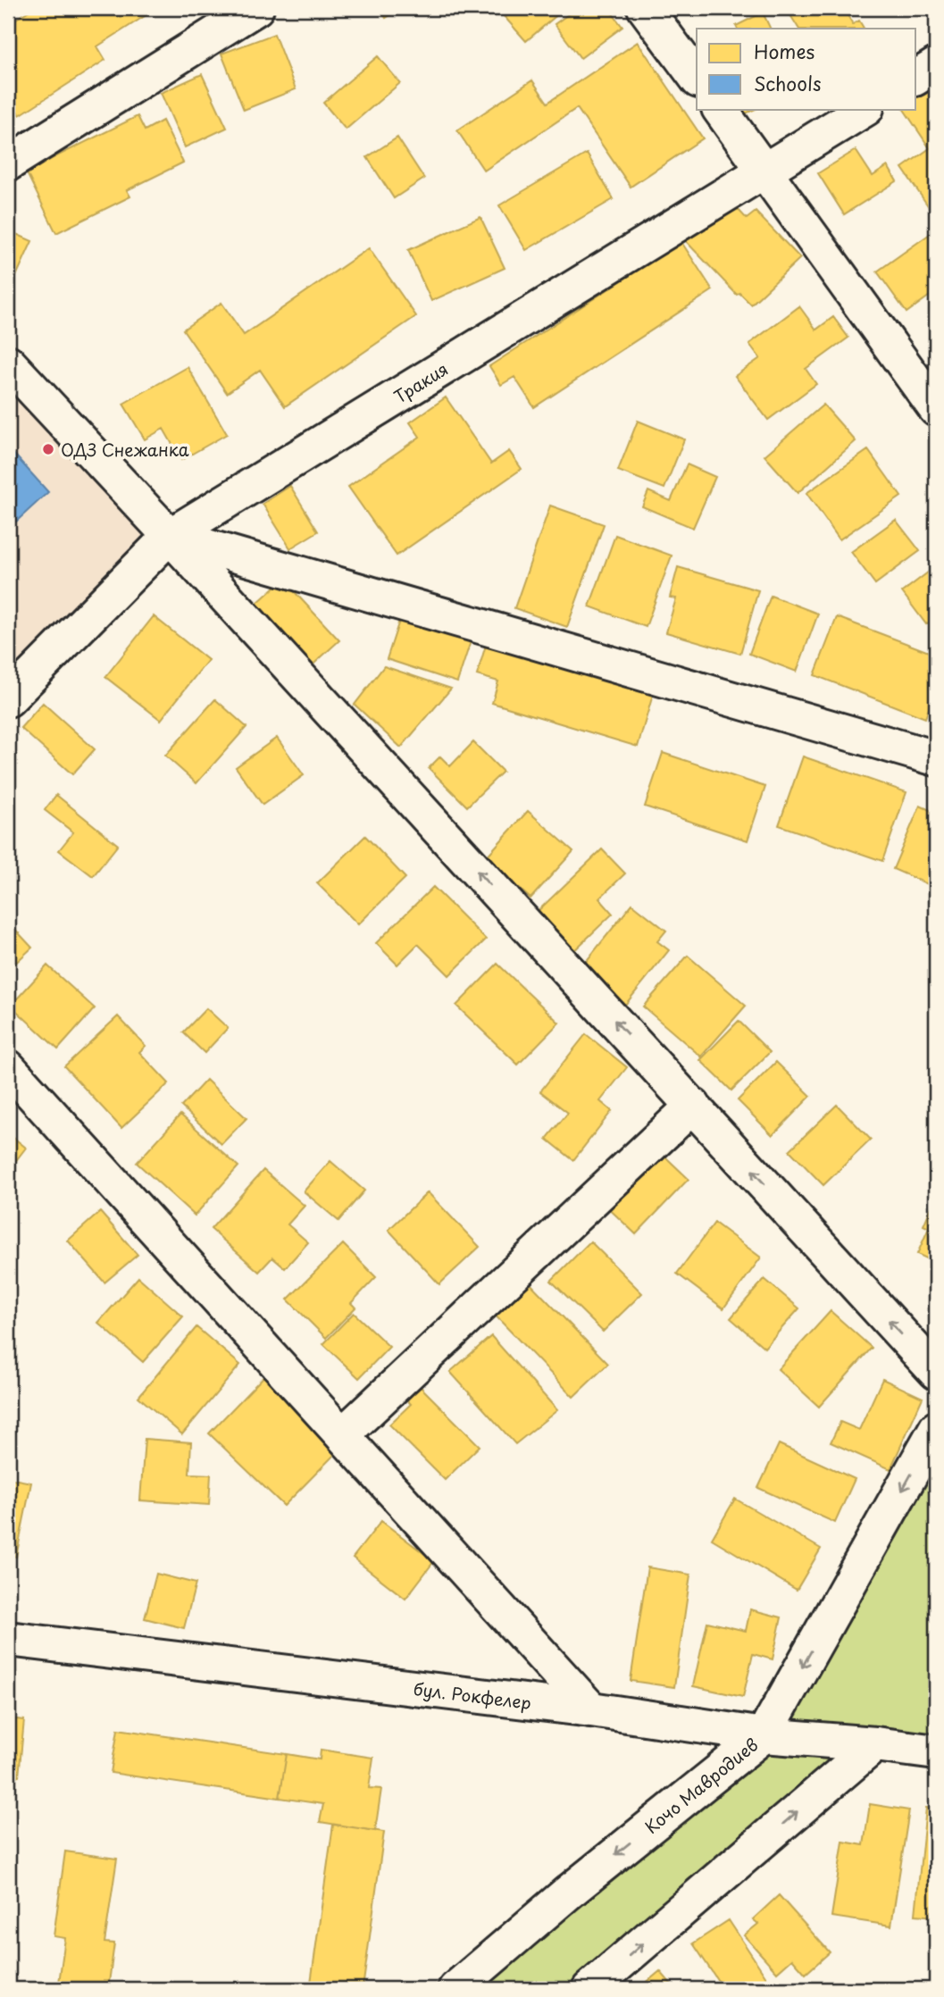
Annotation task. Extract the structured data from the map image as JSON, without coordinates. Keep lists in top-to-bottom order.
{
  "streets": {
    "street": ["Тракия", "бул. Рокфелер", "Кочо Мавродиев"]
  },
  "crossings": [
    ["бул. Рокфелер", "Кочо Мавродиев"]
  ],
  "places": ["ОДЗ Снежанка"],
  "legend": ["Homes", "Schools"]
}
